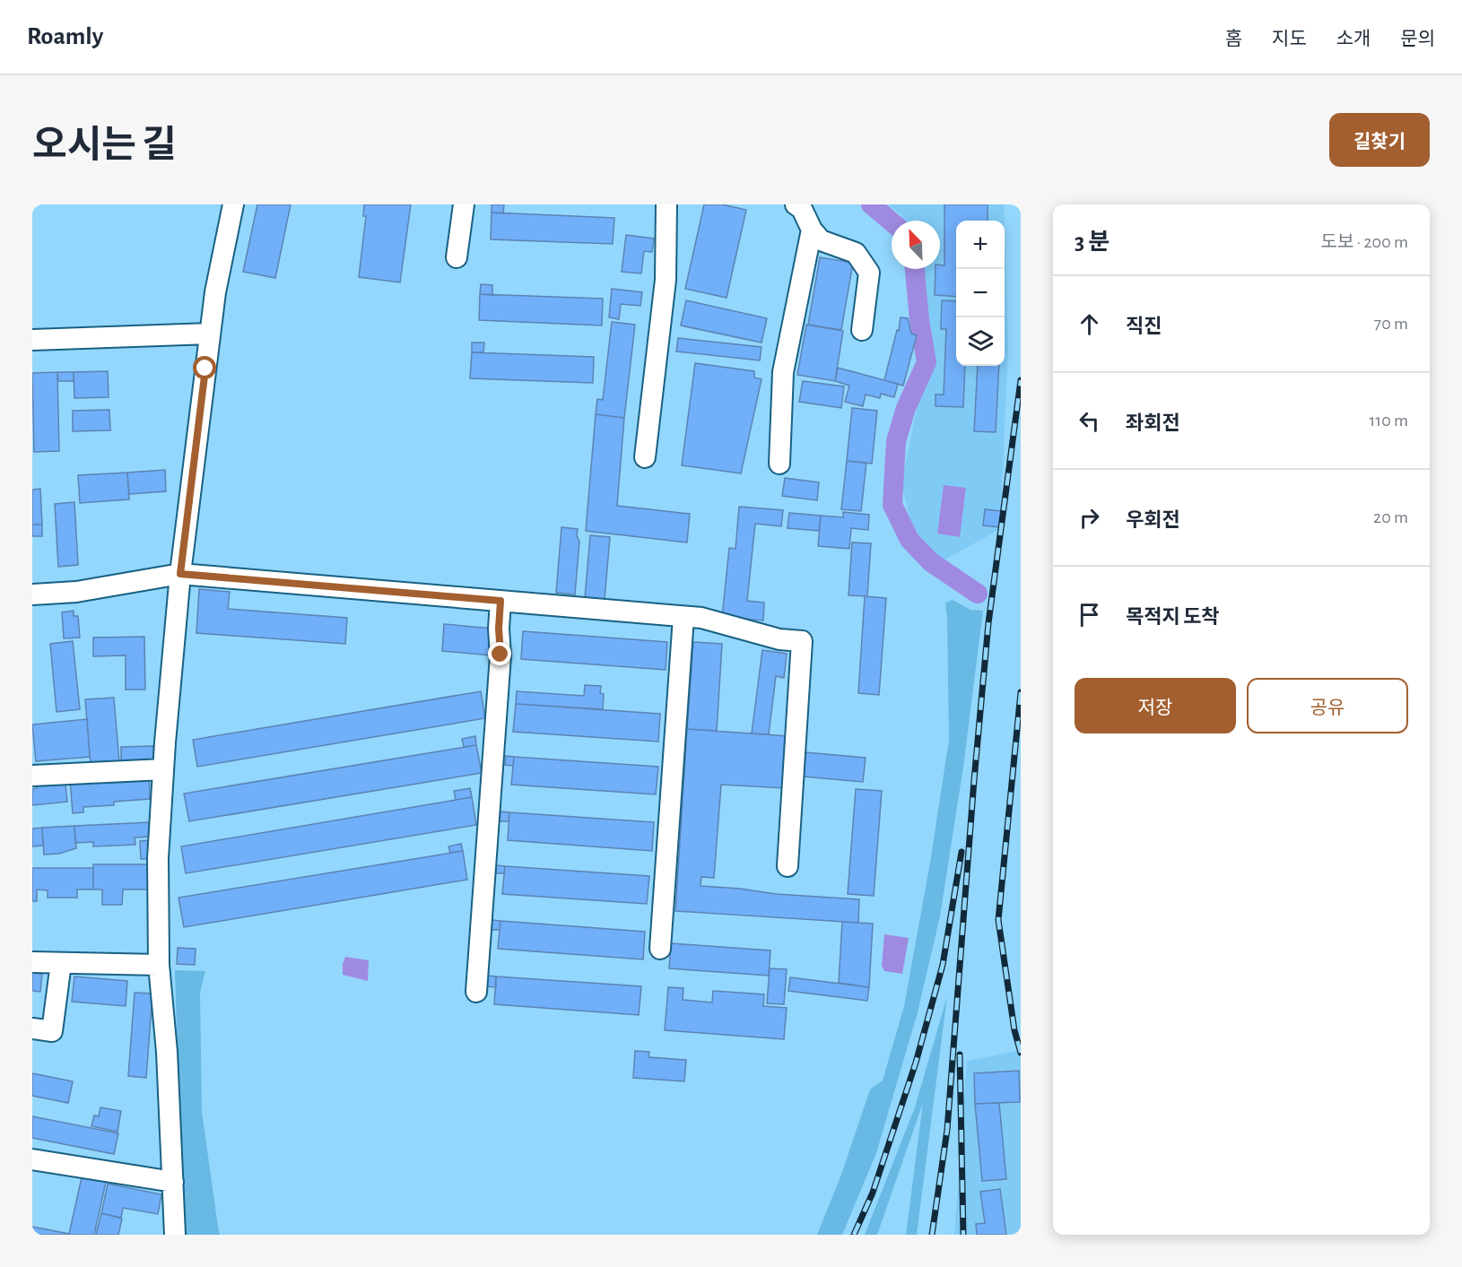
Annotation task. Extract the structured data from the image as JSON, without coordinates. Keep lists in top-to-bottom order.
{
  "north": "top left",
  "page": {
    "header": "Roamly",
    "nav": [
      "홈",
      "지도",
      "소개",
      "문의"
    ],
    "title": "오시는 길",
    "buttons": [
      "길찾기",
      ["저장", "공유"]
    ],
    "heading": ["3 분", "도보 · 200 m"],
    "map_buttons": ["+", "−"],
    "list": [
      ["직진", "70 m"],
      ["좌회전", "110 m"],
      ["우회전", "20 m"],
      "목적지 도착"
    ]
  }
}
